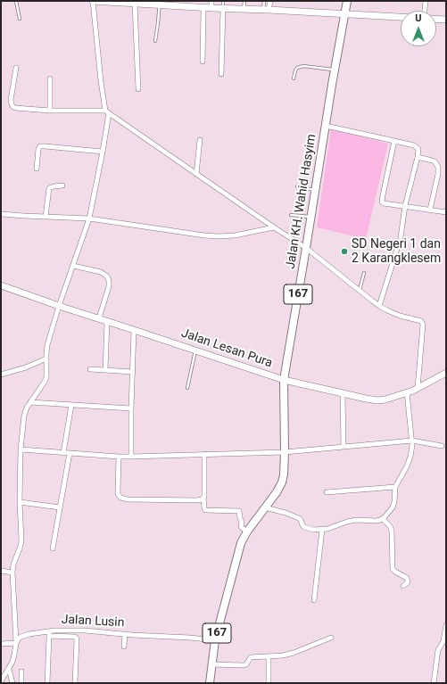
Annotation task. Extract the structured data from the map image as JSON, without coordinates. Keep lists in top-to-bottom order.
{
  "streets": {
    "main road": ["Jalan KH. Wahid Hasyim", "167"],
    "street": ["Jalan Lesan Pura", "Jalan Lusin"]
  },
  "crossings": [
    ["Jalan KH. Wahid Hasyim", "167"],
    ["Jalan KH. Wahid Hasyim", "Jalan Lesan Pura"],
    ["Jalan KH. Wahid Hasyim", "Jalan Lusin"],
    ["167", "Jalan Lusin"]
  ],
  "places": ["SD Negeri 1 dan 2 Karangklesem"],
  "north": "top"
}
